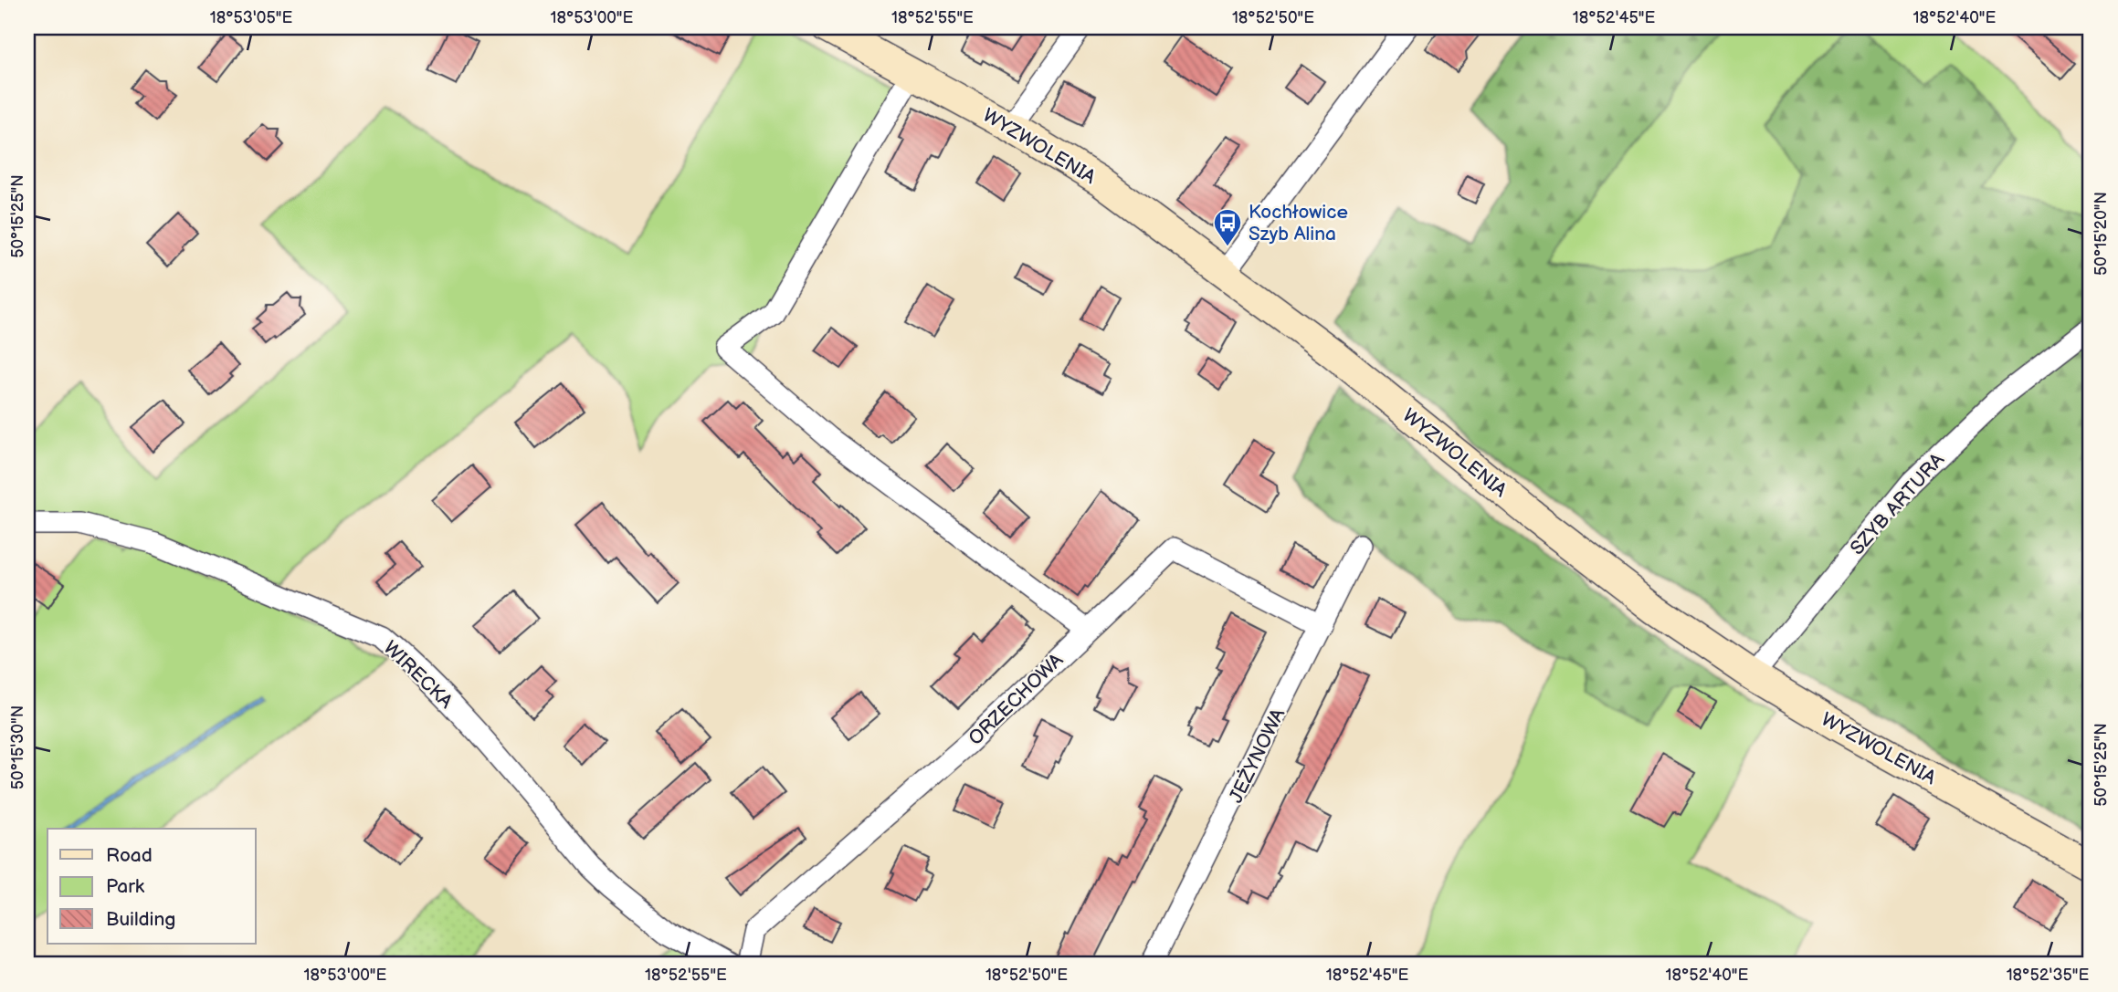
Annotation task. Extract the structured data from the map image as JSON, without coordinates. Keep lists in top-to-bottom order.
{
  "streets": {
    "street": [
      "WYZWOLENIA",
      "SZYB ARTURA",
      "WIRECKA",
      "ORZECHOWA",
      "JEŻYNOWA"
    ]
  },
  "crossings": [
    ["WYZWOLENIA", "SZYB ARTURA"],
    ["ORZECHOWA", "JEŻYNOWA"]
  ],
  "places": {
    "bus stop": ["Kochłowice Szyb Alina"]
  },
  "legend": ["Road", "Park", "Building"],
  "coordinates": [
    "18°53'05\"E",
    "18°53'00\"E",
    "18°52'55\"E",
    "18°52'50\"E",
    "18°52'45\"E",
    "18°52'40\"E",
    "50°15'25\"N",
    "50°15'20\"N",
    "50°15'30\"N",
    "18°52'35\"E"
  ]
}
